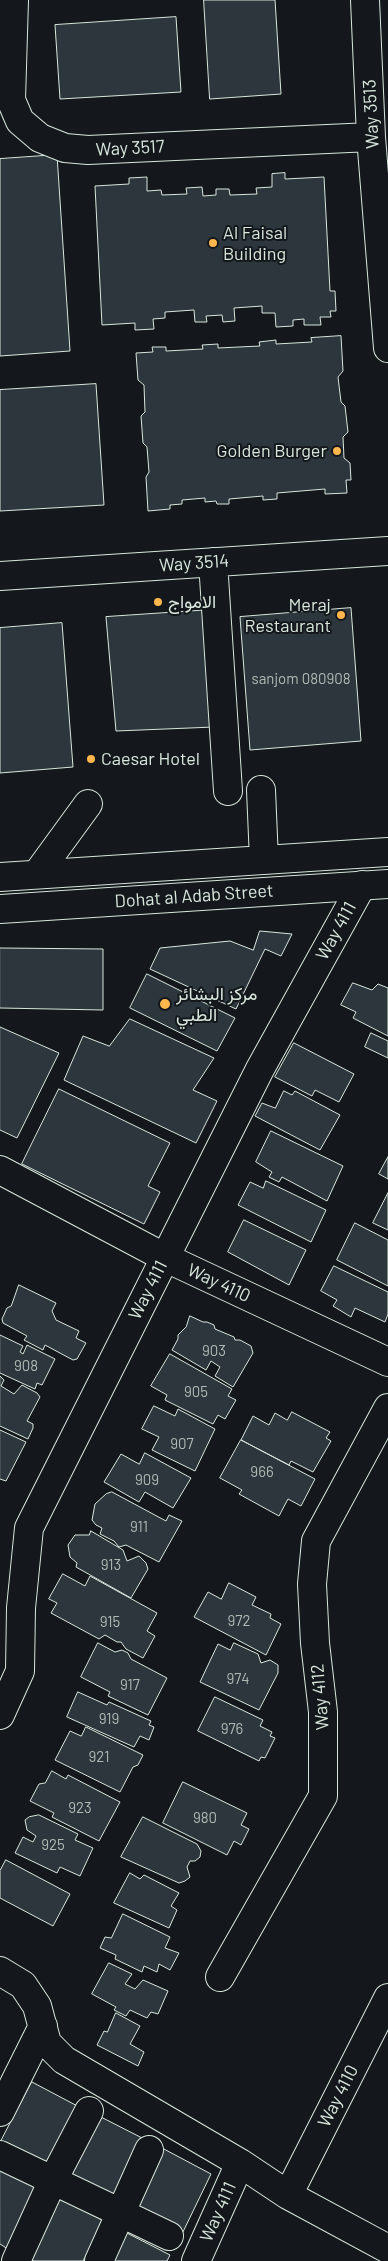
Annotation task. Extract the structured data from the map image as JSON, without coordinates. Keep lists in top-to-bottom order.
{
  "streets": {
    "street": [
      "Way 3513",
      "Way 3517",
      "Way 3514",
      "Dohat al Adab Street",
      "Way 4111",
      "Way 4110",
      "Way 4112"
    ]
  },
  "crossings": [
    ["Way 3513", "Way 3517"],
    ["Dohat al Adab Street", "Way 4111"],
    ["Way 4111", "Way 4110"]
  ],
  "places": [
    "Al Faisal Building",
    "Golden Burger",
    "الامواج",
    "Meraj Restaurant",
    "Caesar Hotel",
    "مركز البشائر الطبي"
  ],
  "house_numbers": [
    "sanjom 080908",
    "903",
    "908",
    "905",
    "907",
    "966",
    "909",
    "911",
    "913",
    "972",
    "915",
    "974",
    "917",
    "919",
    "976",
    "921",
    "923",
    "980",
    "925"
  ]
}
